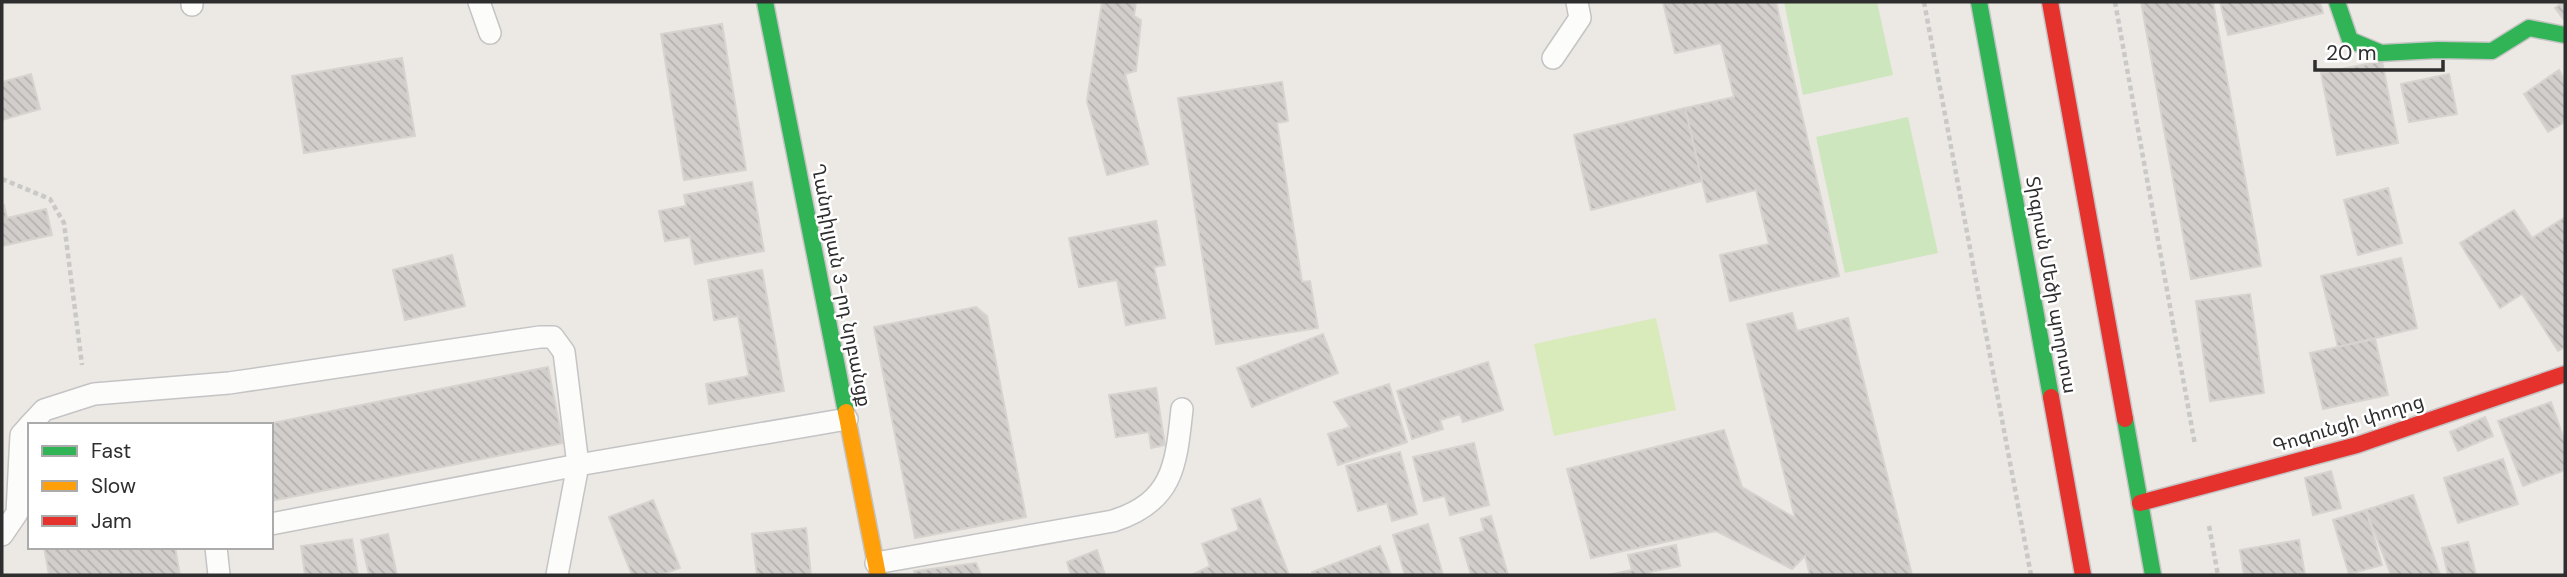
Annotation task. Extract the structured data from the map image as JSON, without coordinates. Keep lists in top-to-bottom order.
{
  "streets": {
    "street": ["Ղանդիլյան 3-րդ նրբանցք", "Տիգրան Մեծի պողոտա", "Գոգունցի փողոց"]
  },
  "legend": ["Fast", "Slow", "Jam"],
  "scale_bar": "20 m"
}
